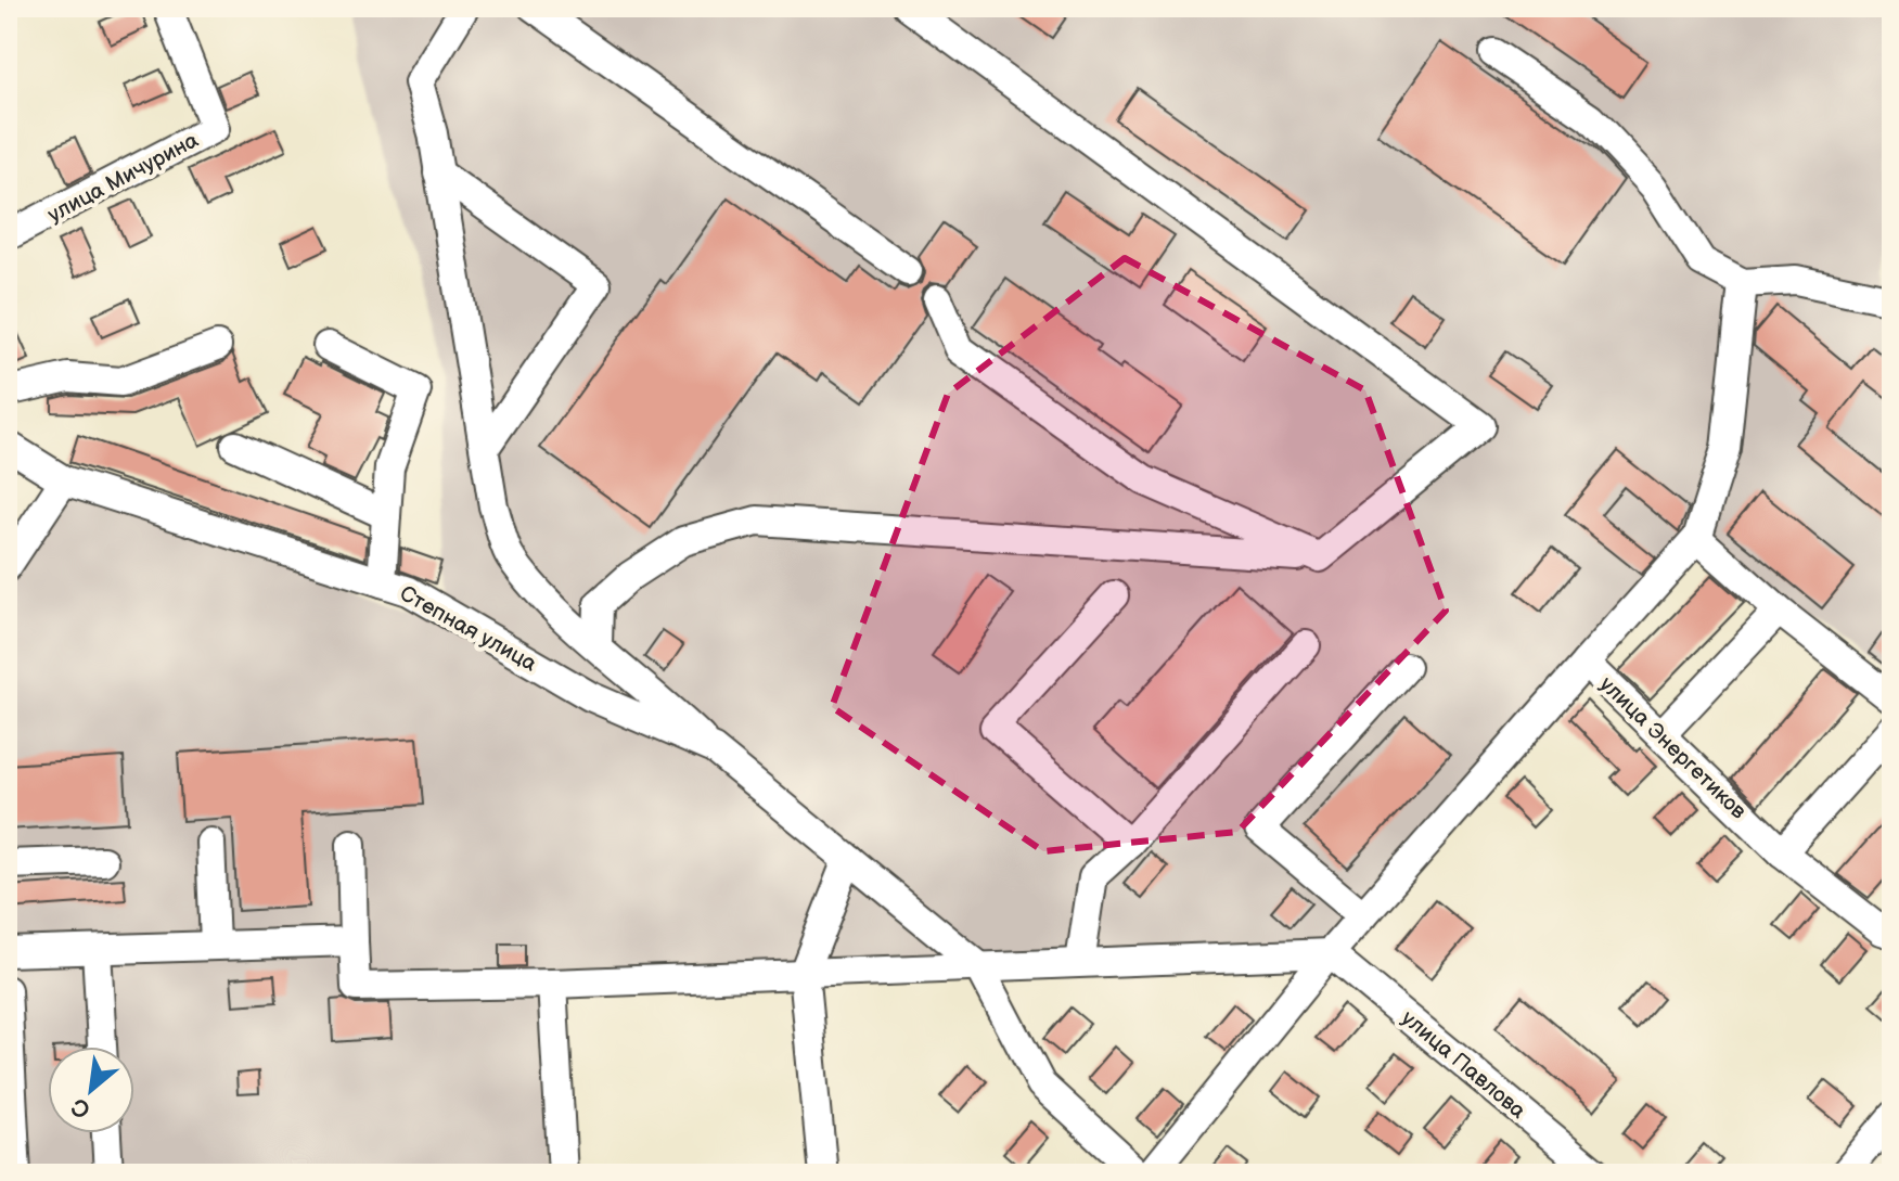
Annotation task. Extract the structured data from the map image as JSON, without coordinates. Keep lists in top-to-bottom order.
{
  "streets": {
    "street": [
      "улица Мичурина",
      "Степная улица",
      "улица Энергетиков",
      "улица Павлова"
    ]
  },
  "north": "bottom left"
}
